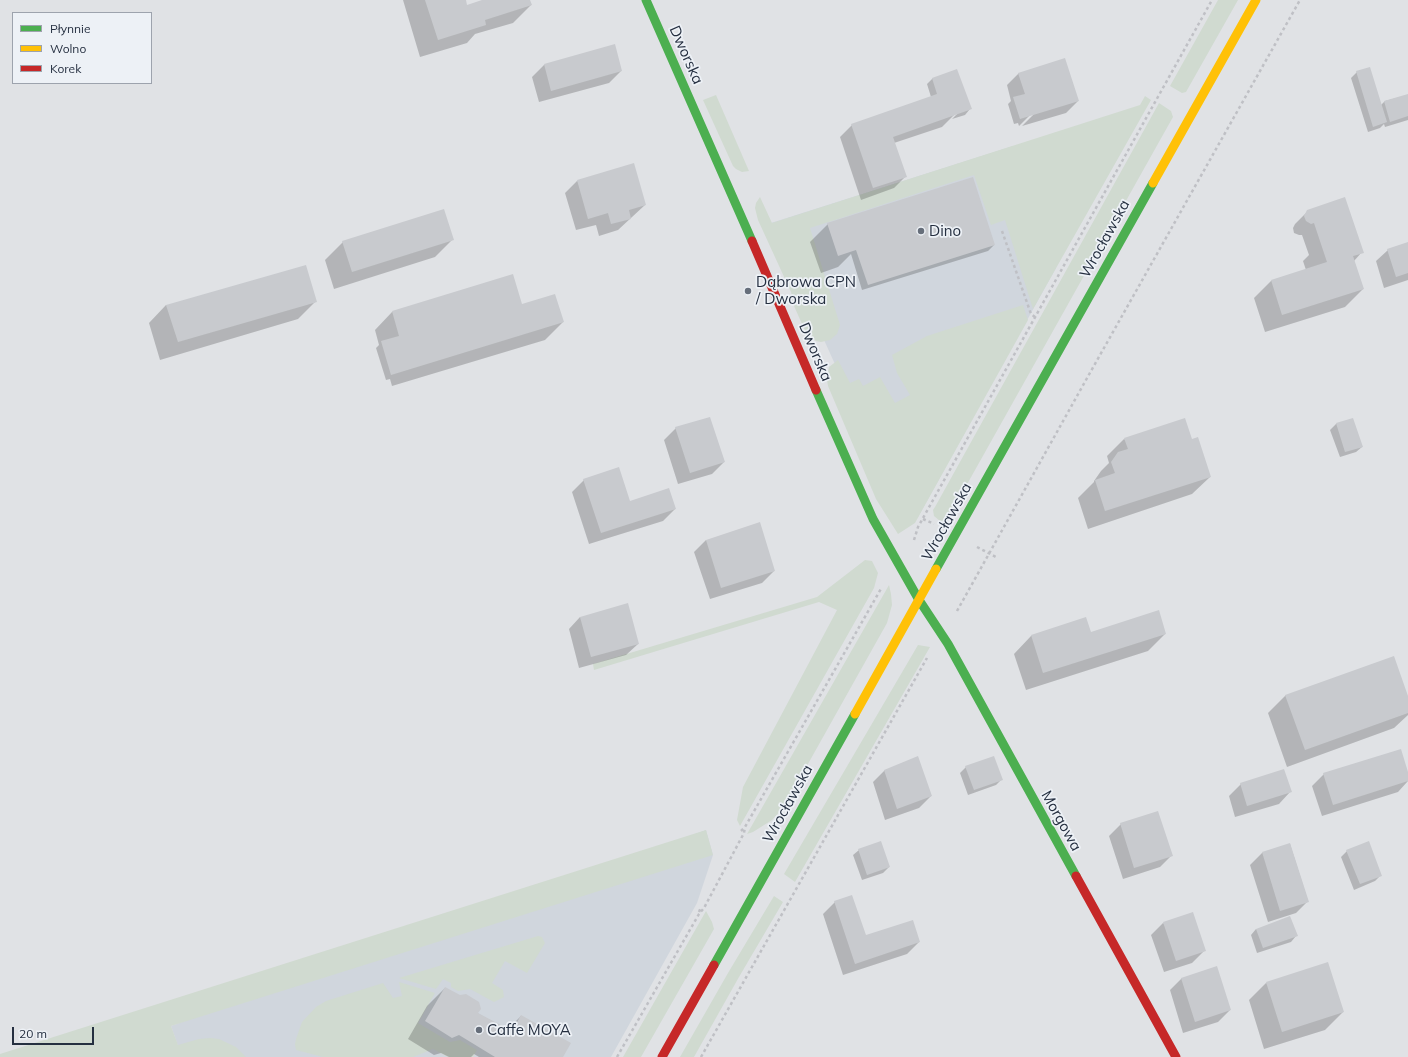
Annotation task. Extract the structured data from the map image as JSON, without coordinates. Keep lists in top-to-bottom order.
{
  "streets": {
    "street": ["Dworska", "Wrocławska", "Morgowa"]
  },
  "crossings": [
    ["Dworska", "Wrocławska"],
    ["Dworska", "Morgowa"],
    ["Wrocławska", "Morgowa"]
  ],
  "places": ["Dino", "Dąbrowa CPN / Dworska", "Caffe MOYA"],
  "legend": ["Płynnie", "Wolno", "Korek"],
  "scale_bar": "20 m"
}
